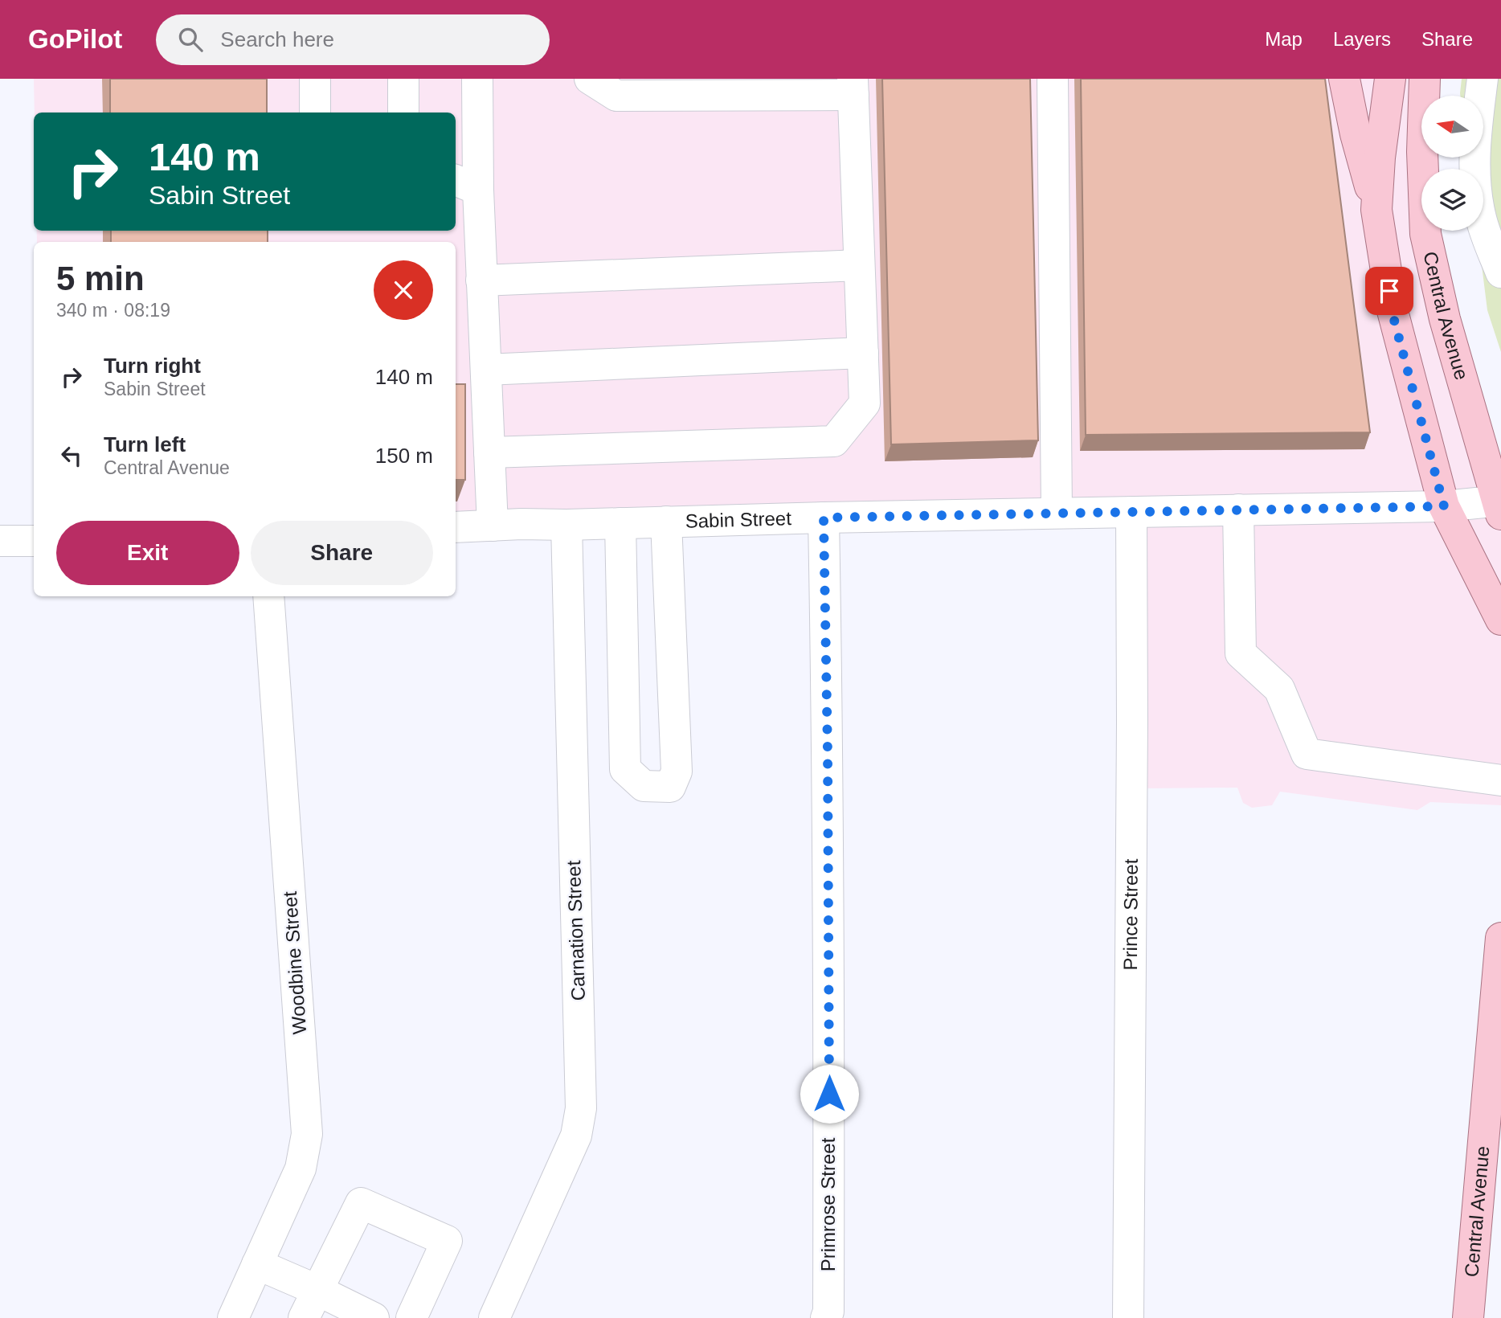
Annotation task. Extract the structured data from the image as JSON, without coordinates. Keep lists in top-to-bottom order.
{
  "streets": {
    "main road": ["Central Avenue"],
    "street": [
      "Sabin Street",
      "Prince Street",
      "Carnation Street",
      "Woodbine Street",
      "Primrose Street"
    ]
  },
  "crossings": [
    ["Central Avenue", "Sabin Street"],
    ["Sabin Street", "Prince Street"],
    ["Sabin Street", "Carnation Street"],
    ["Sabin Street", "Primrose Street"]
  ],
  "north": "left",
  "page": {
    "header": "GoPilot",
    "search": "Search here",
    "nav": ["Map", "Layers", "Share"],
    "turn": ["140 m", "Sabin Street"],
    "heading": ["5 min", "340 m · 08:19"],
    "list": [
      {
        "name": "Turn right",
        "note": "Sabin Street",
        "value": "140 m"
      },
      {
        "name": "Turn left",
        "note": "Central Avenue",
        "value": "150 m"
      }
    ],
    "buttons": ["Exit", "Share"]
  }
}
